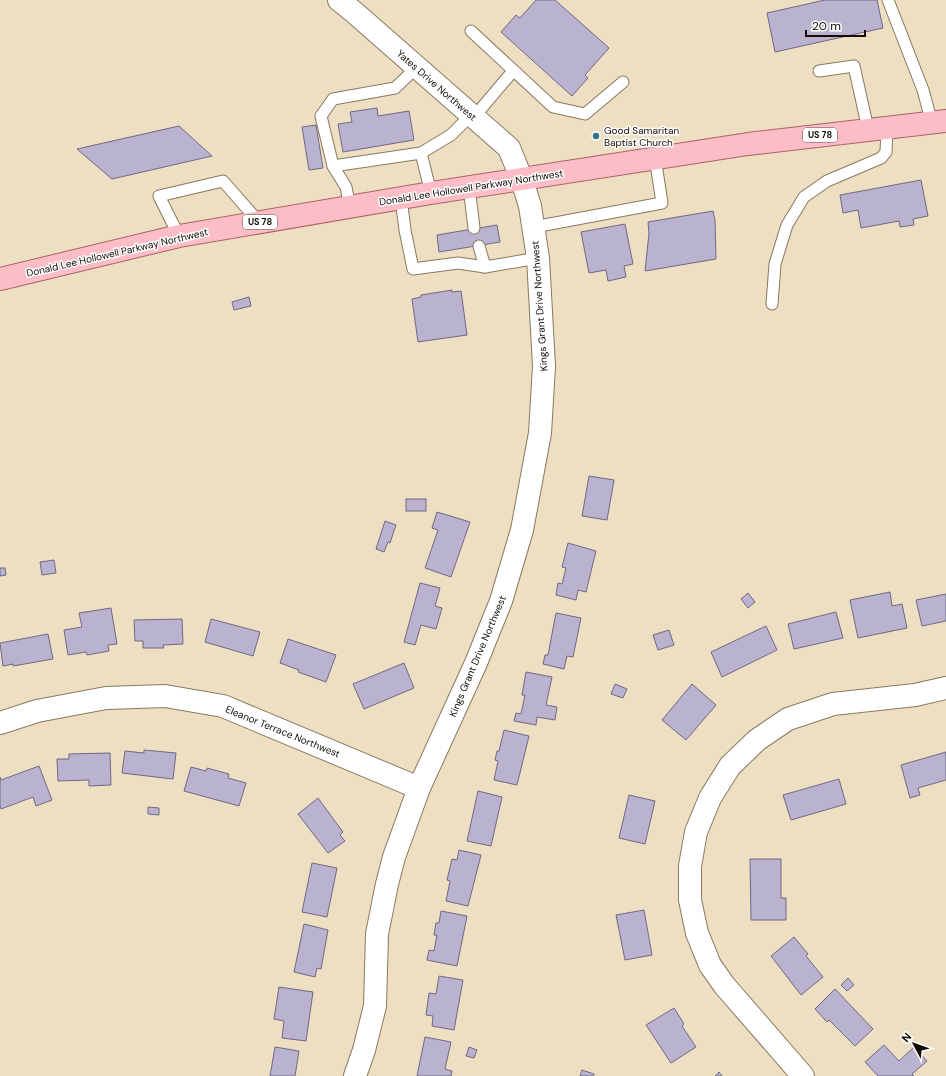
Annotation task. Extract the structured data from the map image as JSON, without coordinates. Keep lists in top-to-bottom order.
{
  "streets": {
    "main road": ["US 78", "Donald Lee Hollowell Parkway Northwest"],
    "street": ["Yates Drive Northwest", "Kings Grant Drive Northwest", "Eleanor Terrace Northwest"]
  },
  "crossings": [
    ["Yates Drive Northwest", "Donald Lee Hollowell Parkway Northwest"],
    ["Yates Drive Northwest", "Kings Grant Drive Northwest"],
    ["Donald Lee Hollowell Parkway Northwest", "Kings Grant Drive Northwest"],
    ["Kings Grant Drive Northwest", "Eleanor Terrace Northwest"]
  ],
  "places": ["Good Samaritan Baptist Church"],
  "scale_bar": "20 m",
  "north": "top left"
}
